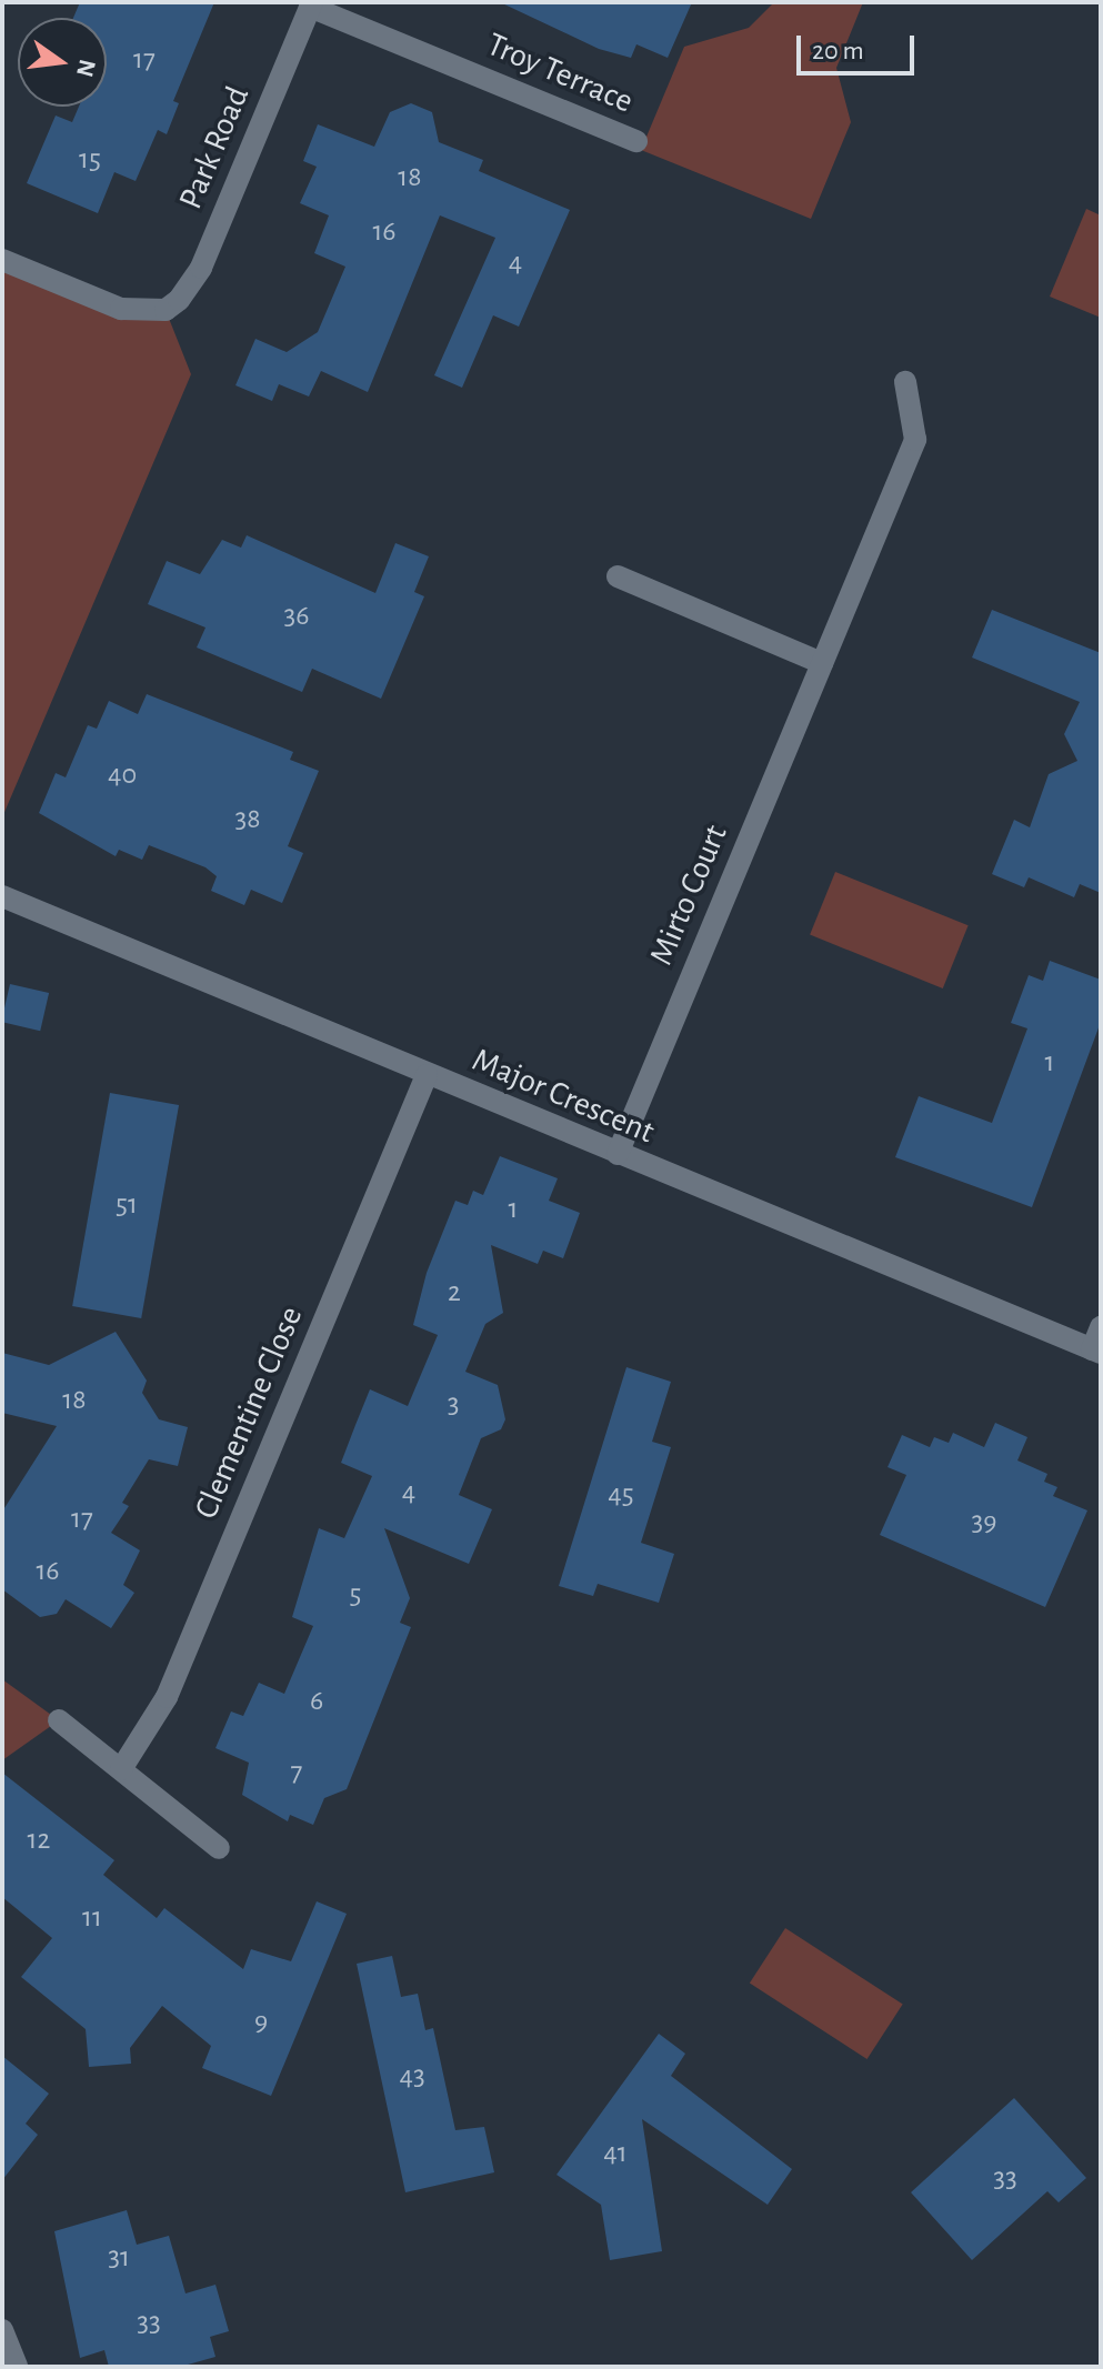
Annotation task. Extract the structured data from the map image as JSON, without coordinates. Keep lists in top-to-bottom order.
{
  "streets": {
    "street": [
      "Troy Terrace",
      "Park Road",
      "Mirto Court",
      "Major Crescent",
      "Clementine Close"
    ]
  },
  "crossings": [
    ["Troy Terrace", "Park Road"],
    ["Mirto Court", "Major Crescent"],
    ["Major Crescent", "Clementine Close"]
  ],
  "house_numbers": [
    "17",
    "15",
    "18",
    "16",
    "4",
    "36",
    "40",
    "38",
    "1",
    "51",
    "1",
    "2",
    "18",
    "3",
    "4",
    "45",
    "17",
    "39",
    "16",
    "5",
    "6",
    "7",
    "12",
    "11",
    "9",
    "43",
    "41",
    "33",
    "31",
    "33"
  ],
  "scale_bar": "20 m",
  "north": "right"
}
